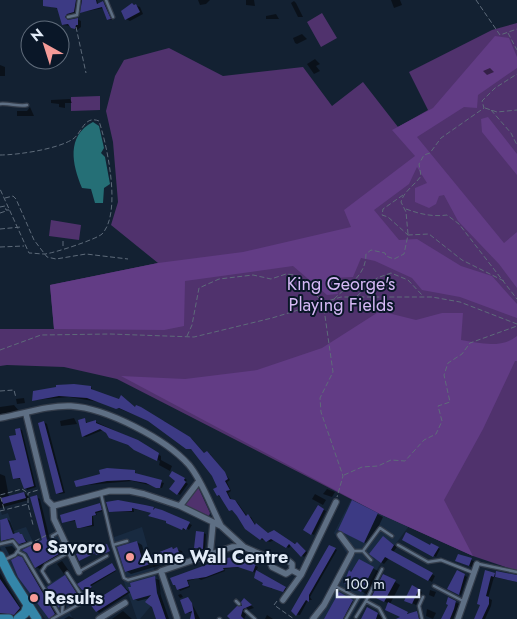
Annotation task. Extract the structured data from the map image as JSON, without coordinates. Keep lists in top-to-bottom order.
{
  "parks": ["King George's Playing Fields"],
  "places": ["Savoro", "Anne Wall Centre", "Results"],
  "scale_bar": "100 m",
  "north": "top left"
}
